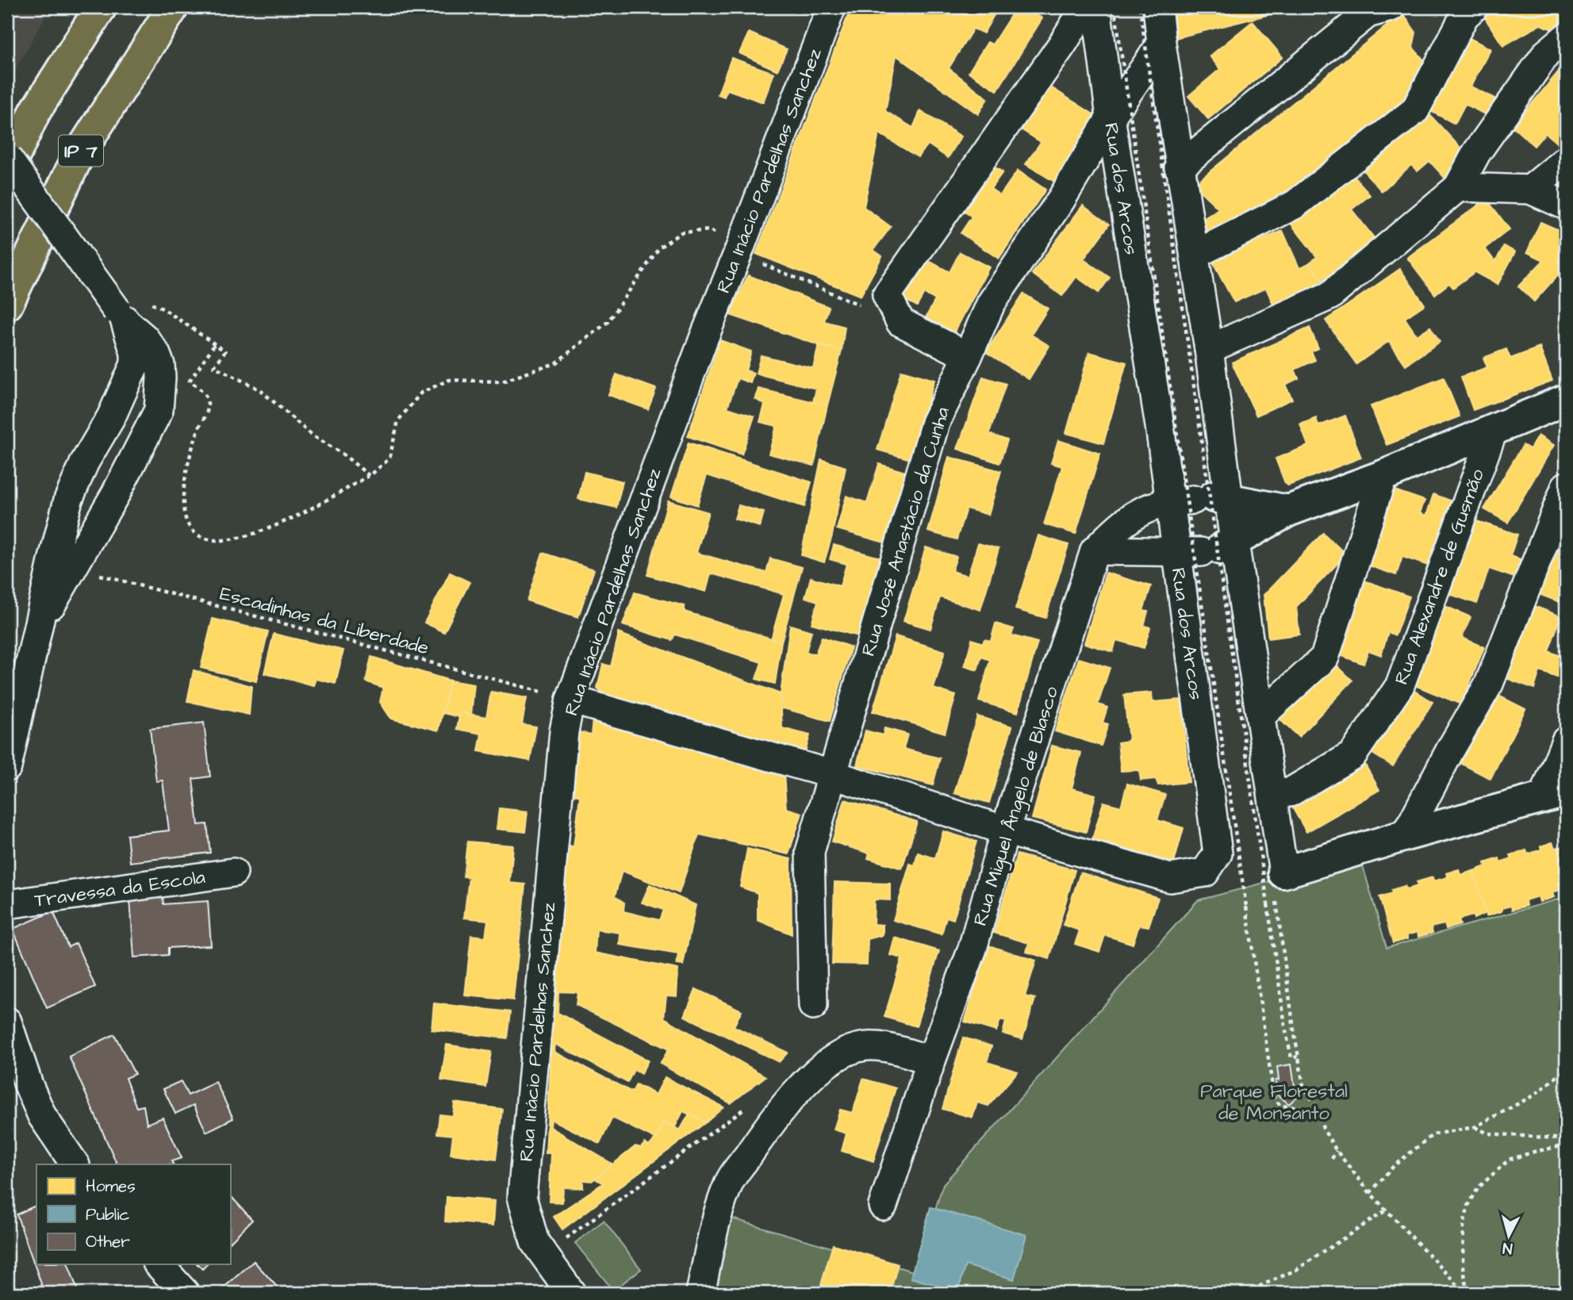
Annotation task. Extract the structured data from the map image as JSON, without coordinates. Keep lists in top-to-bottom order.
{
  "streets": {
    "highway": ["IP 7"],
    "street": [
      "Rua Inácio Pardelhas Sanchez",
      "Rua dos Arcos",
      "Rua José Anastácio da Cunha",
      "Rua Alexandre de Gusmão",
      "Rua Miguel Ângelo de Blasco",
      "Travessa da Escola"
    ],
    "path": ["Escadinhas da Liberdade"]
  },
  "crossings": [
    ["Rua Inácio Pardelhas Sanchez", "Rua dos Arcos"],
    ["Rua Inácio Pardelhas Sanchez", "Escadinhas da Liberdade"],
    ["Rua dos Arcos", "Rua José Anastácio da Cunha"],
    ["Rua dos Arcos", "Rua Alexandre de Gusmão"],
    ["Rua dos Arcos", "Escadinhas da Liberdade"],
    ["Rua dos Arcos", "Rua Miguel Ângelo de Blasco"]
  ],
  "parks": ["Parque Florestal de Monsanto"],
  "legend": ["Homes", "Public", "Other"],
  "north": "bottom"
}
